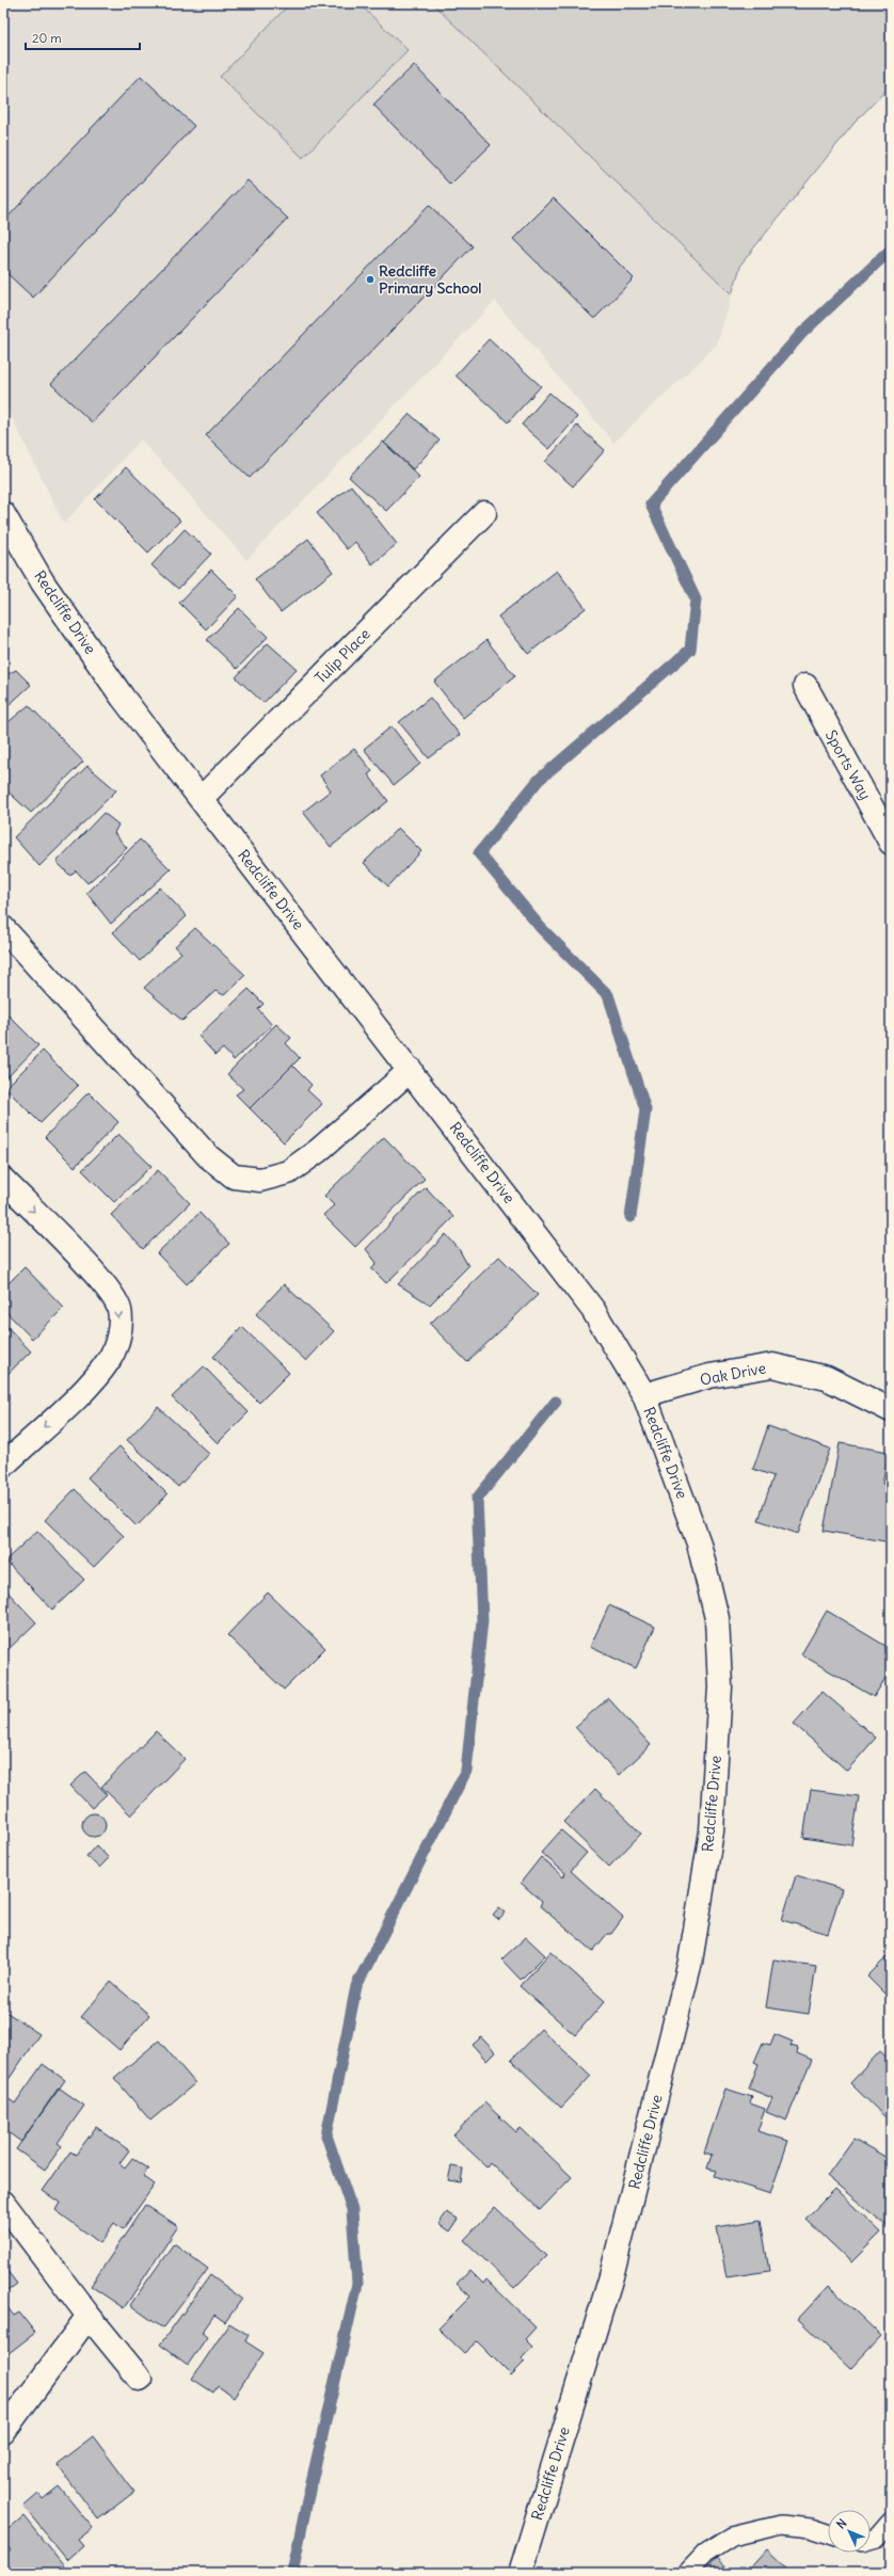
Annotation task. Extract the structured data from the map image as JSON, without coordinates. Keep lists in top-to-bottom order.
{
  "streets": {
    "street": [
      "Redcliffe Drive",
      "Tulip Place",
      "Sports Way",
      "Oak Drive"
    ]
  },
  "crossings": [
    ["Redcliffe Drive", "Tulip Place"],
    ["Redcliffe Drive", "Oak Drive"]
  ],
  "places": ["Redcliffe Primary School"],
  "scale_bar": "20 m",
  "north": "top left"
}
